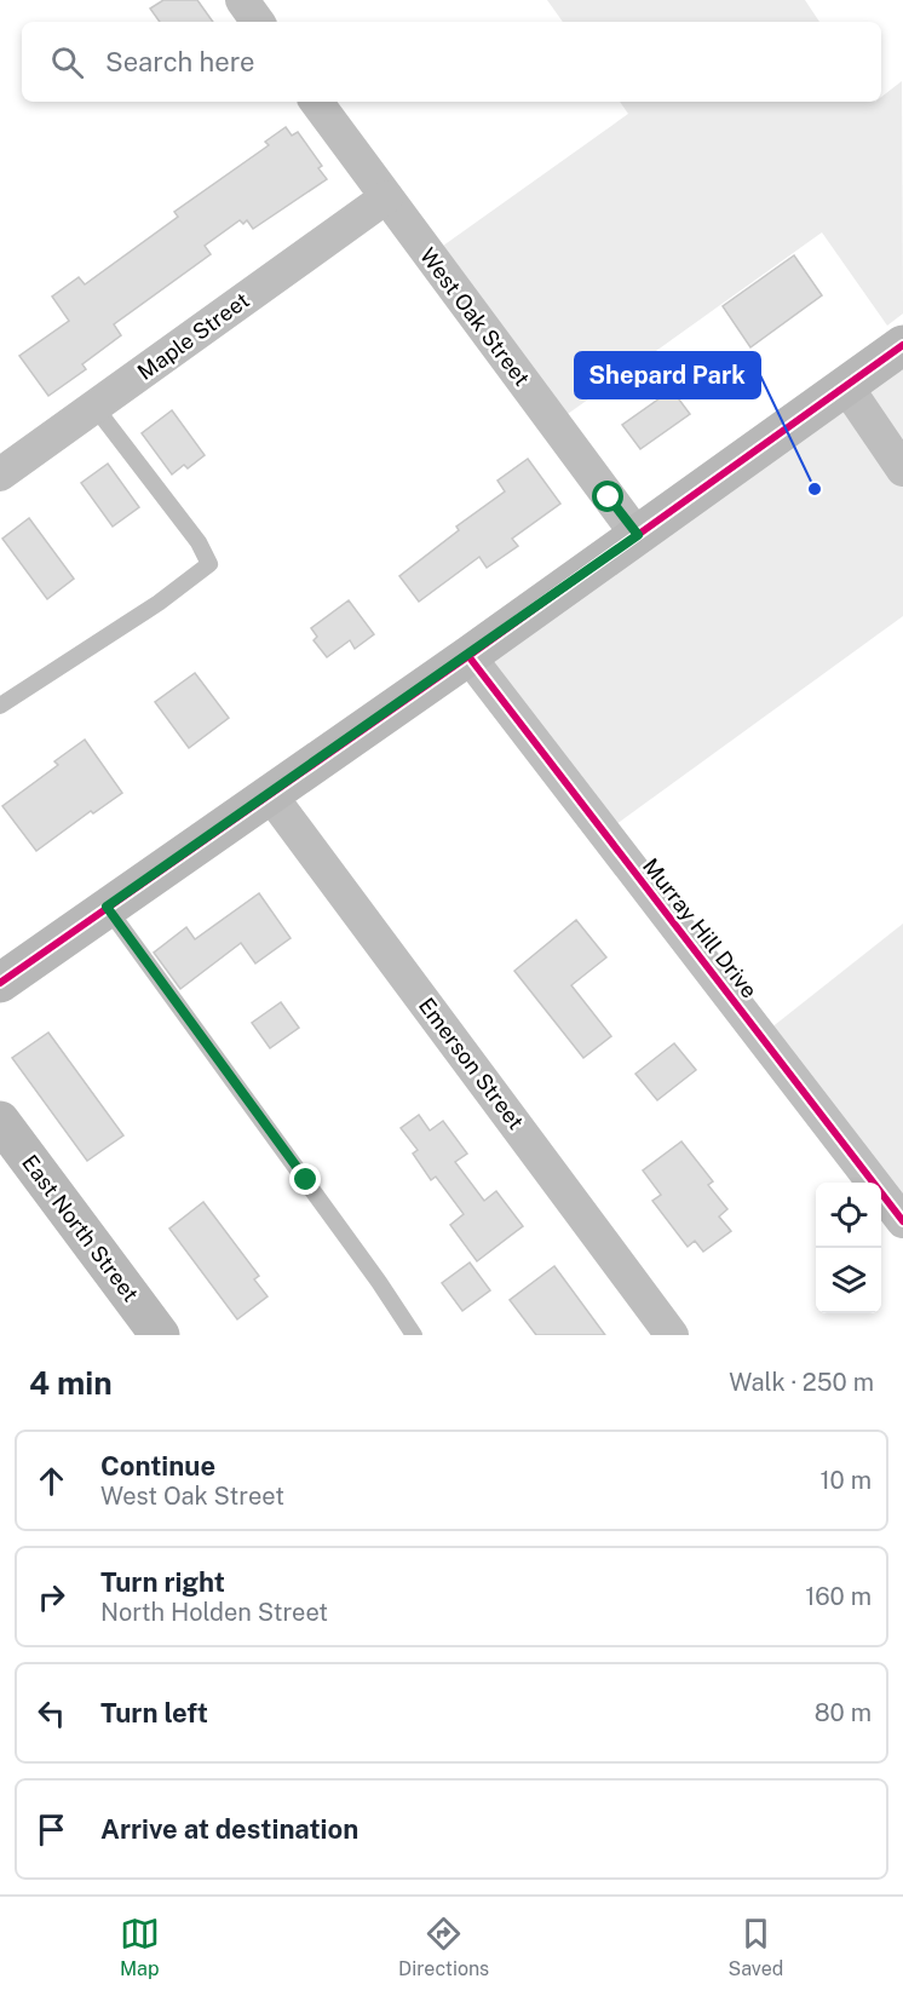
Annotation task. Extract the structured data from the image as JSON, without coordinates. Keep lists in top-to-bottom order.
{
  "streets": {
    "main road": ["East North Street"],
    "street": [
      "West Oak Street",
      "Maple Street",
      "Murray Hill Drive",
      "Emerson Street"
    ]
  },
  "crossings": [
    ["West Oak Street", "Maple Street"]
  ],
  "places": ["Shepard Park"],
  "page": {
    "search": "Search here",
    "heading": ["4 min", "Walk · 250 m"],
    "list": [
      ["Continue", "West Oak Street", "10 m"],
      ["Turn right", "North Holden Street", "160 m"],
      ["Turn left", "80 m"],
      "Arrive at destination"
    ],
    "nav": ["Map", "Directions", "Saved"]
  }
}
